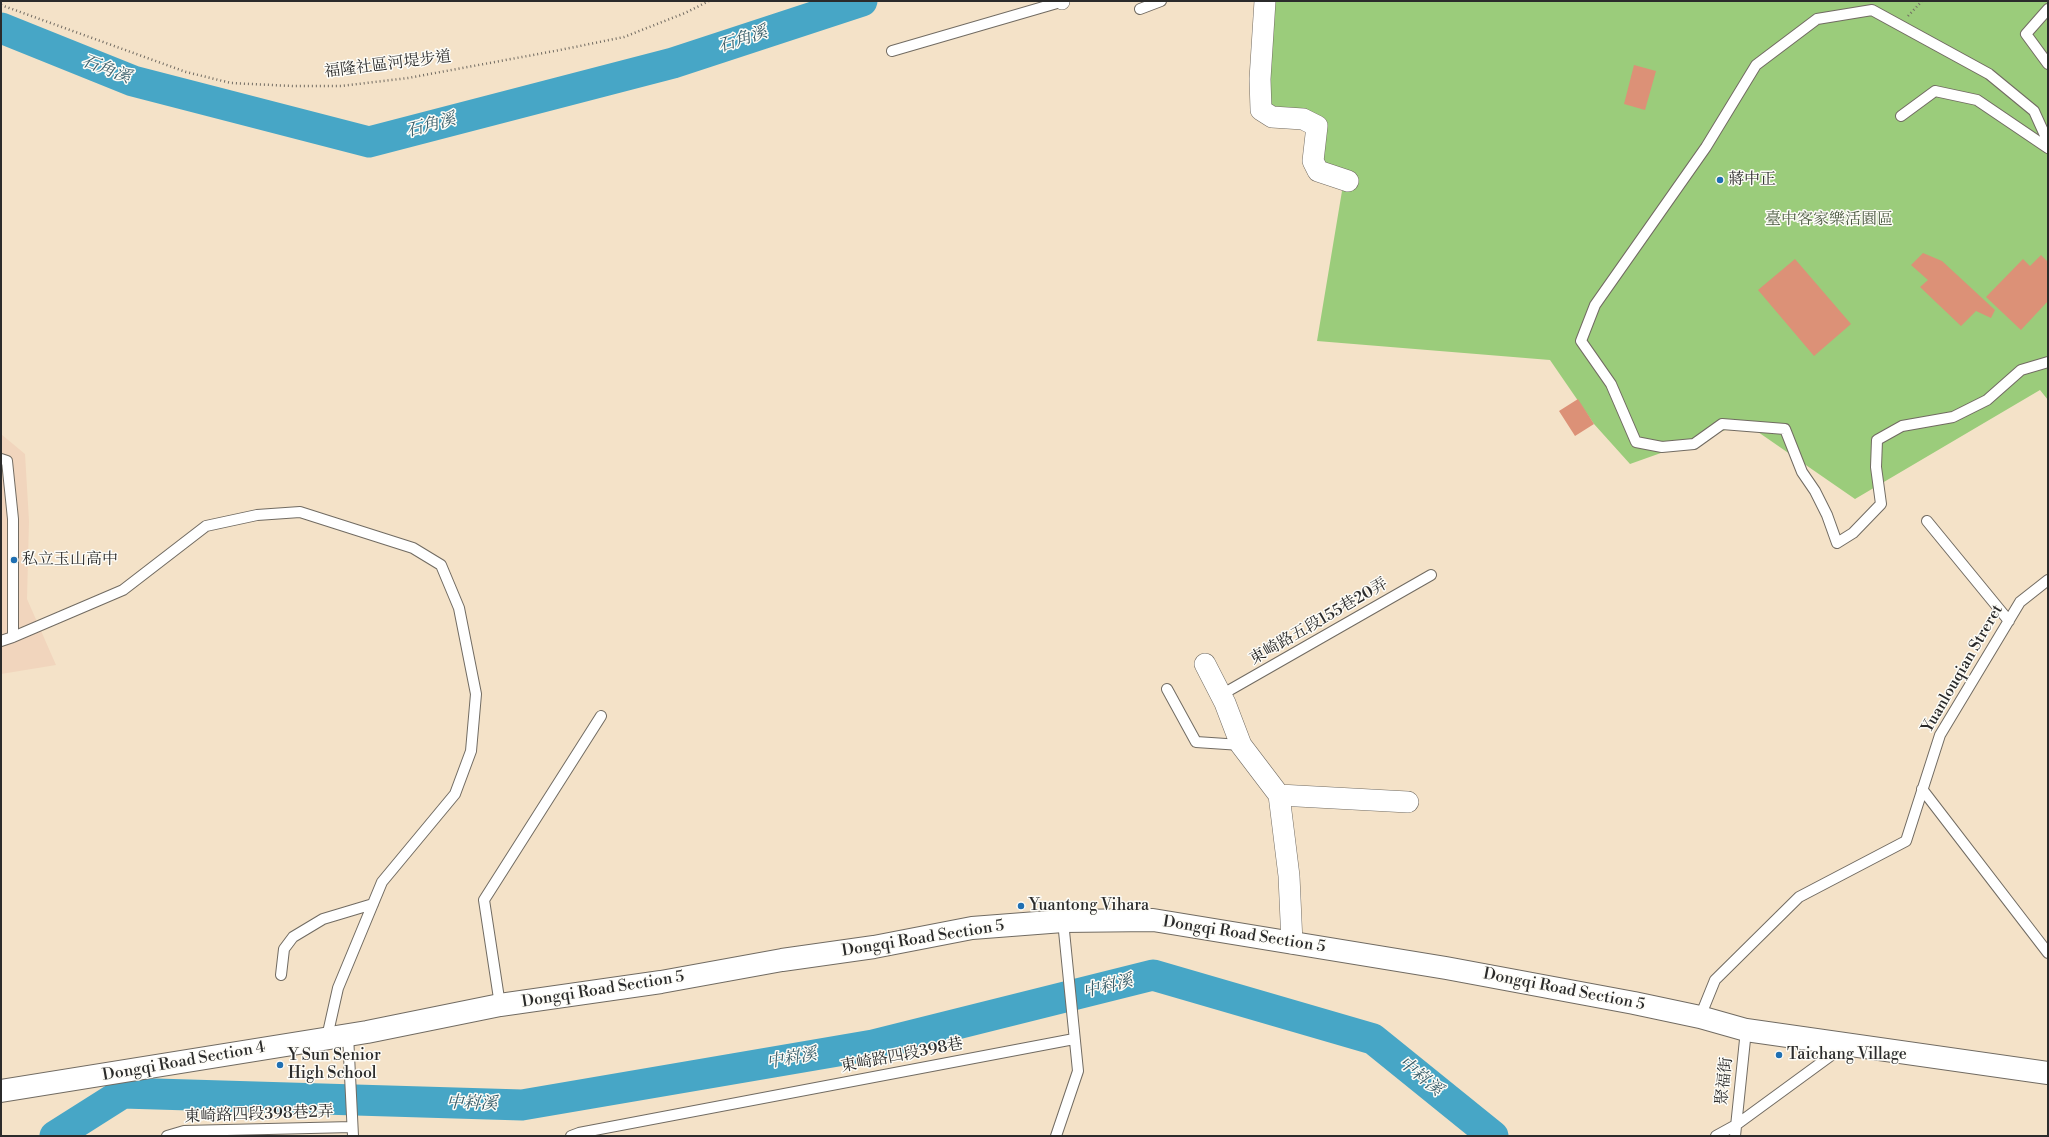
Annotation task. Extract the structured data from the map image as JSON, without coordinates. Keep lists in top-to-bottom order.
{
  "streets": {
    "street": ["Dongqi Road Section 5", "Dongqi Road Section 4"],
    "lane": [
      "東崎路五段155巷20弄",
      "Yuanlouqian Streret",
      "東崎路四段398巷",
      "聚福街",
      "東崎路四段398巷2弄"
    ],
    "path": ["福隆社區河堤步道"]
  },
  "crossings": [
    ["Yuanlouqian Streret", "Dongqi Road Section 5"],
    ["Dongqi Road Section 5", "Dongqi Road Section 4"],
    ["Dongqi Road Section 5", "聚福街"]
  ],
  "water": ["石角溪", "中嵙溪"],
  "parks": ["臺中客家樂活園區"],
  "places": [
    "蔣中正",
    "私立玉山高中",
    "Yuantong Vihara",
    "Taichang Village",
    "Y Sun Senior High School"
  ]
}
